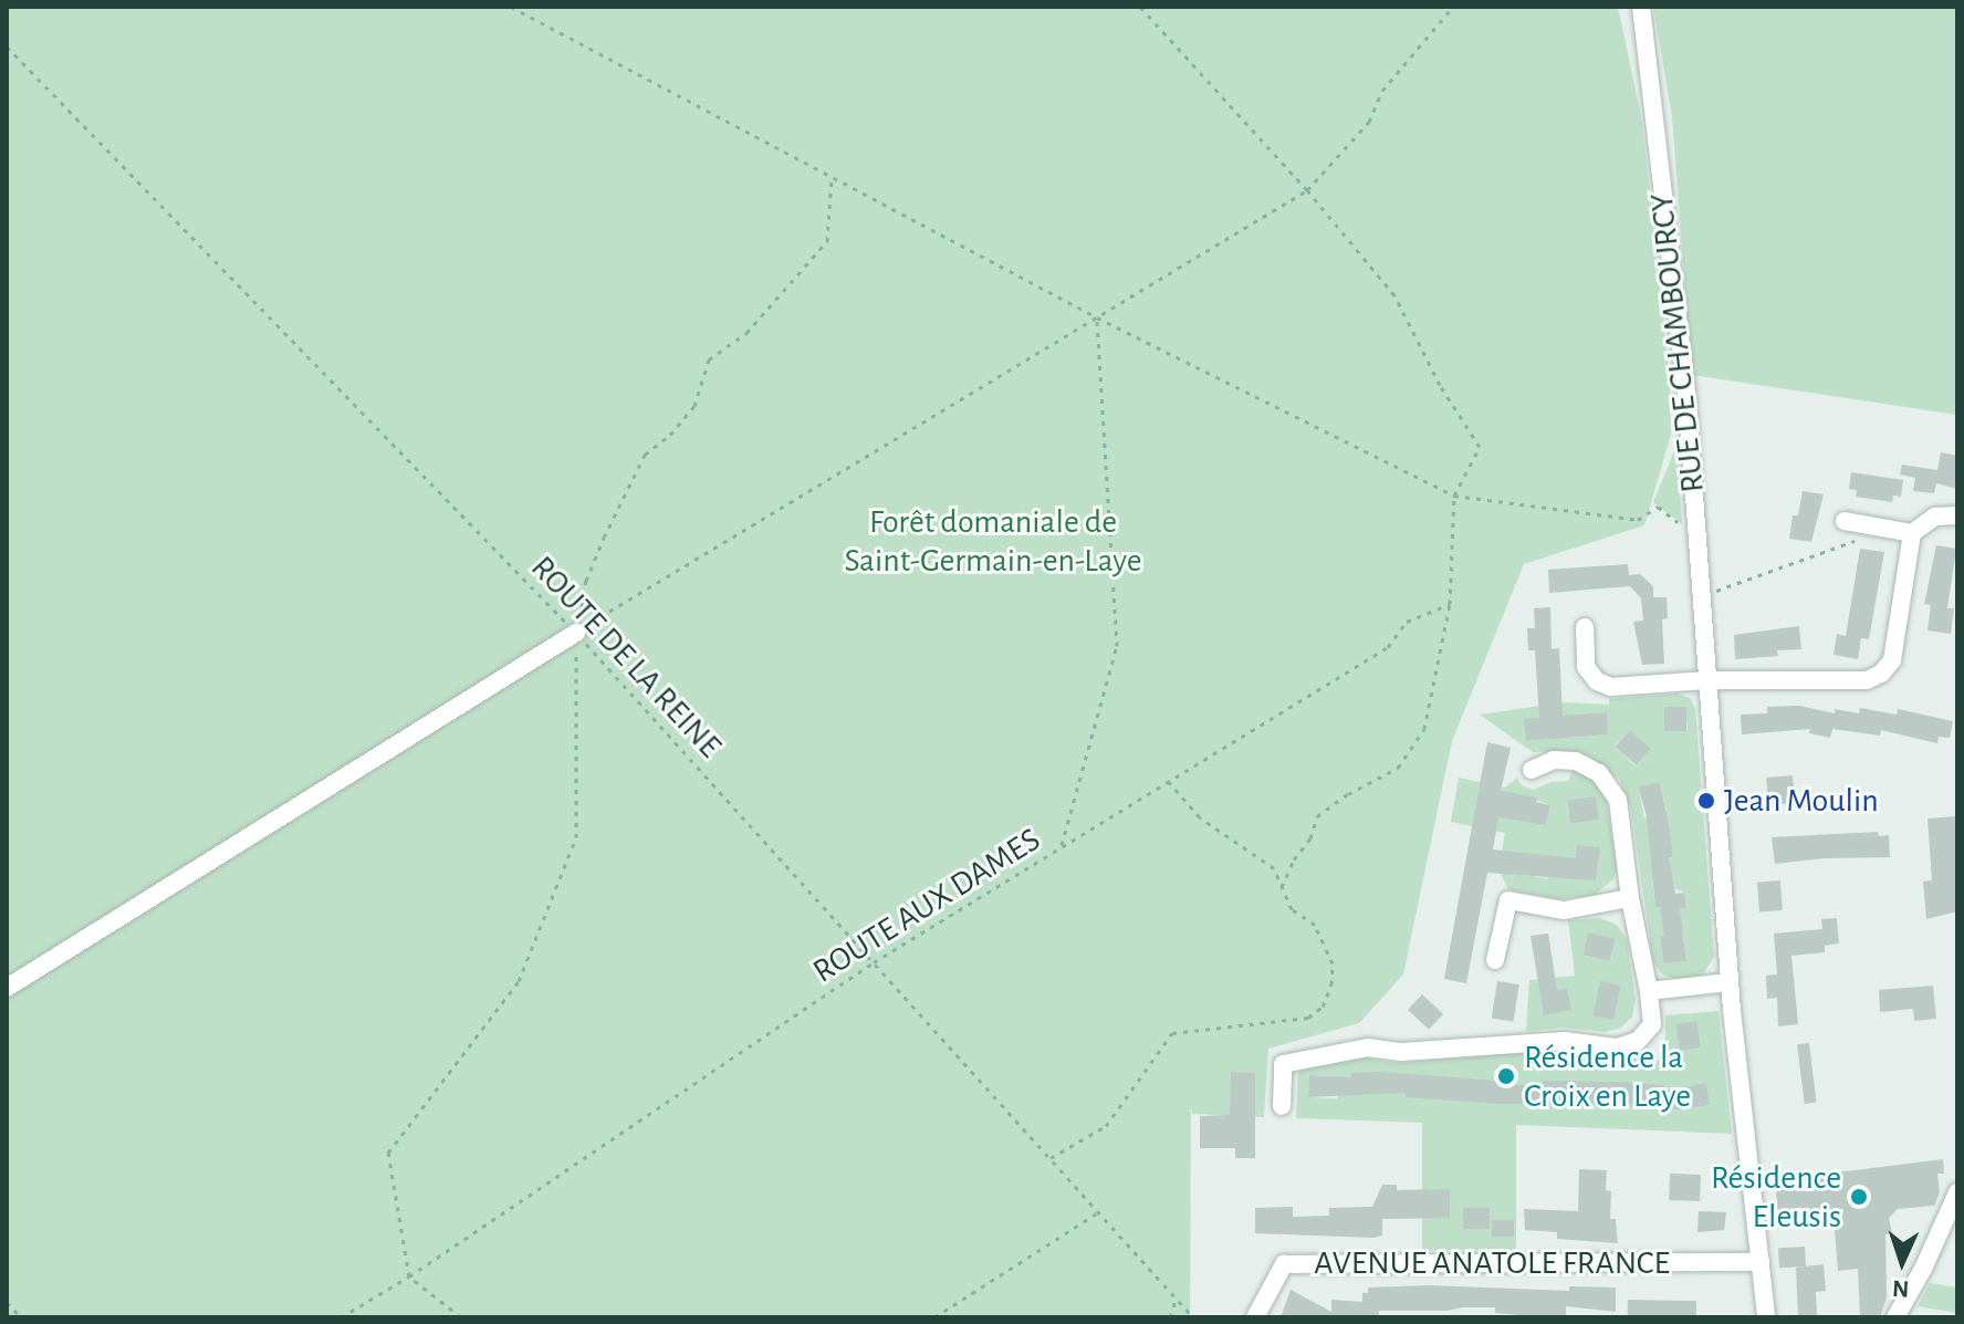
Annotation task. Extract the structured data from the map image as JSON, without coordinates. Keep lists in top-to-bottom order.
{
  "streets": {
    "street": ["RUE DE CHAMBOURCY", "AVENUE ANATOLE FRANCE"],
    "path": ["ROUTE DE LA REINE", "ROUTE AUX DAMES"]
  },
  "crossings": [
    ["RUE DE CHAMBOURCY", "AVENUE ANATOLE FRANCE"],
    ["ROUTE DE LA REINE", "ROUTE AUX DAMES"]
  ],
  "parks": ["Forêt domaniale de Saint-Germain-en-Laye"],
  "places": ["Jean Moulin", "Résidence la Croix en Laye", "Résidence Eleusis"],
  "north": "bottom"
}
